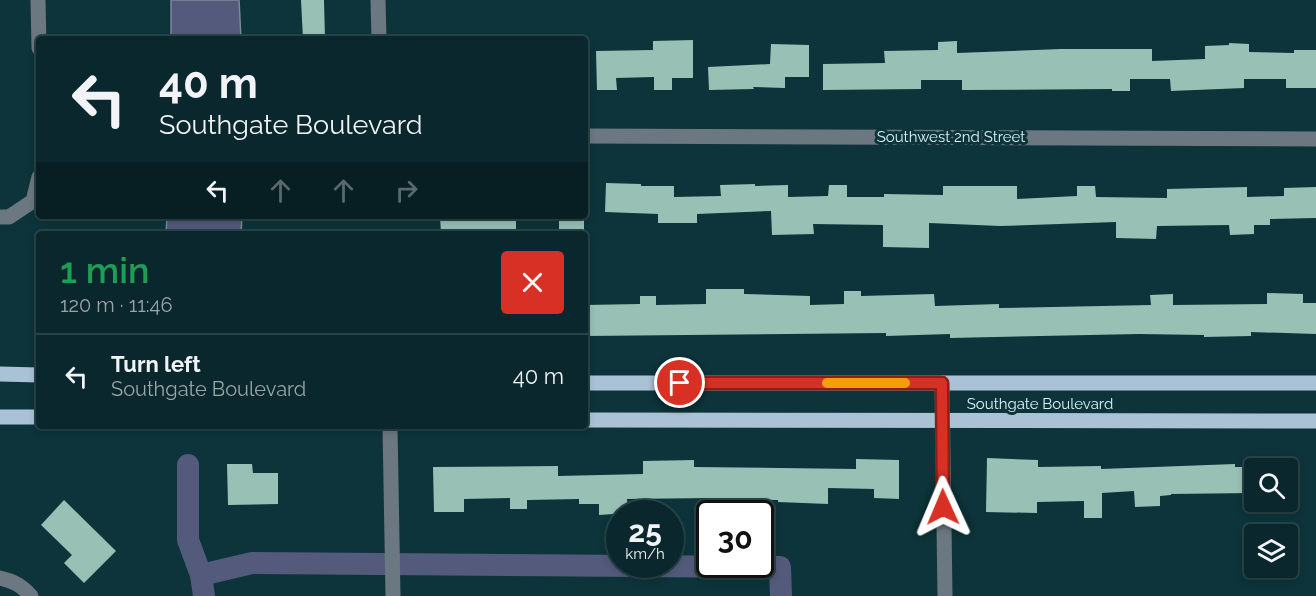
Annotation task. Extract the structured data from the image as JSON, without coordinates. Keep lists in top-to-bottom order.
{
  "streets": {
    "main road": ["Southgate Boulevard"],
    "street": ["Southwest 2nd Street"]
  },
  "page": {
    "turn": ["40 m", "Southgate Boulevard"],
    "heading": ["1 min", "120 m · 11:46"],
    "list": [
      {
        "name": "Turn left",
        "note": "Southgate Boulevard",
        "value": "40 m"
      }
    ],
    "speed": "25 km/h",
    "limit": "30"
  }
}
